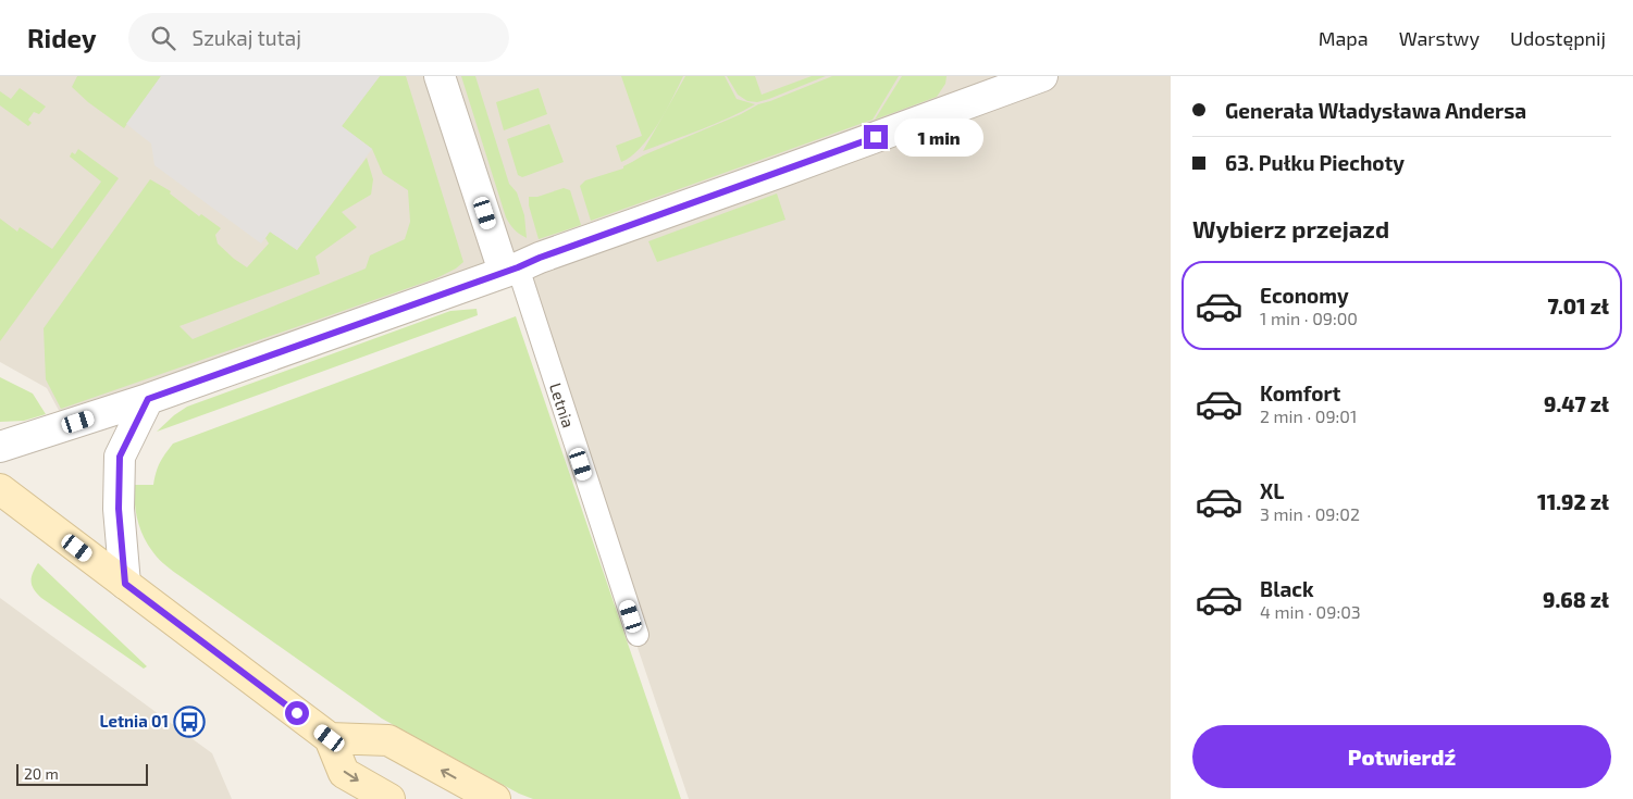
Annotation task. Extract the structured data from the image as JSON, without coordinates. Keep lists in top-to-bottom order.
{
  "streets": {
    "lane": ["Letnia"]
  },
  "places": {
    "bus stop": ["Letnia 01"]
  },
  "scale_bar": "20 m",
  "page": {
    "header": "Ridey",
    "search": "Szukaj tutaj",
    "nav": ["Mapa", "Warstwy", "Udostępnij"],
    "banner": ["Generała Władysława Andersa", "63. Pułku Piechoty"],
    "bubble": "1 min",
    "heading": "Wybierz przejazd",
    "list": [
      {
        "name": "Economy",
        "note": "1 min · 09:00",
        "value": "7.01 zł"
      },
      {
        "name": "Komfort",
        "note": "2 min · 09:01",
        "value": "9.47 zł"
      },
      {
        "name": "XL",
        "note": "3 min · 09:02",
        "value": "11.92 zł"
      },
      {
        "name": "Black",
        "note": "4 min · 09:03",
        "value": "9.68 zł"
      }
    ],
    "buttons": "Potwierdź",
    "scale": "20 m"
  }
}
